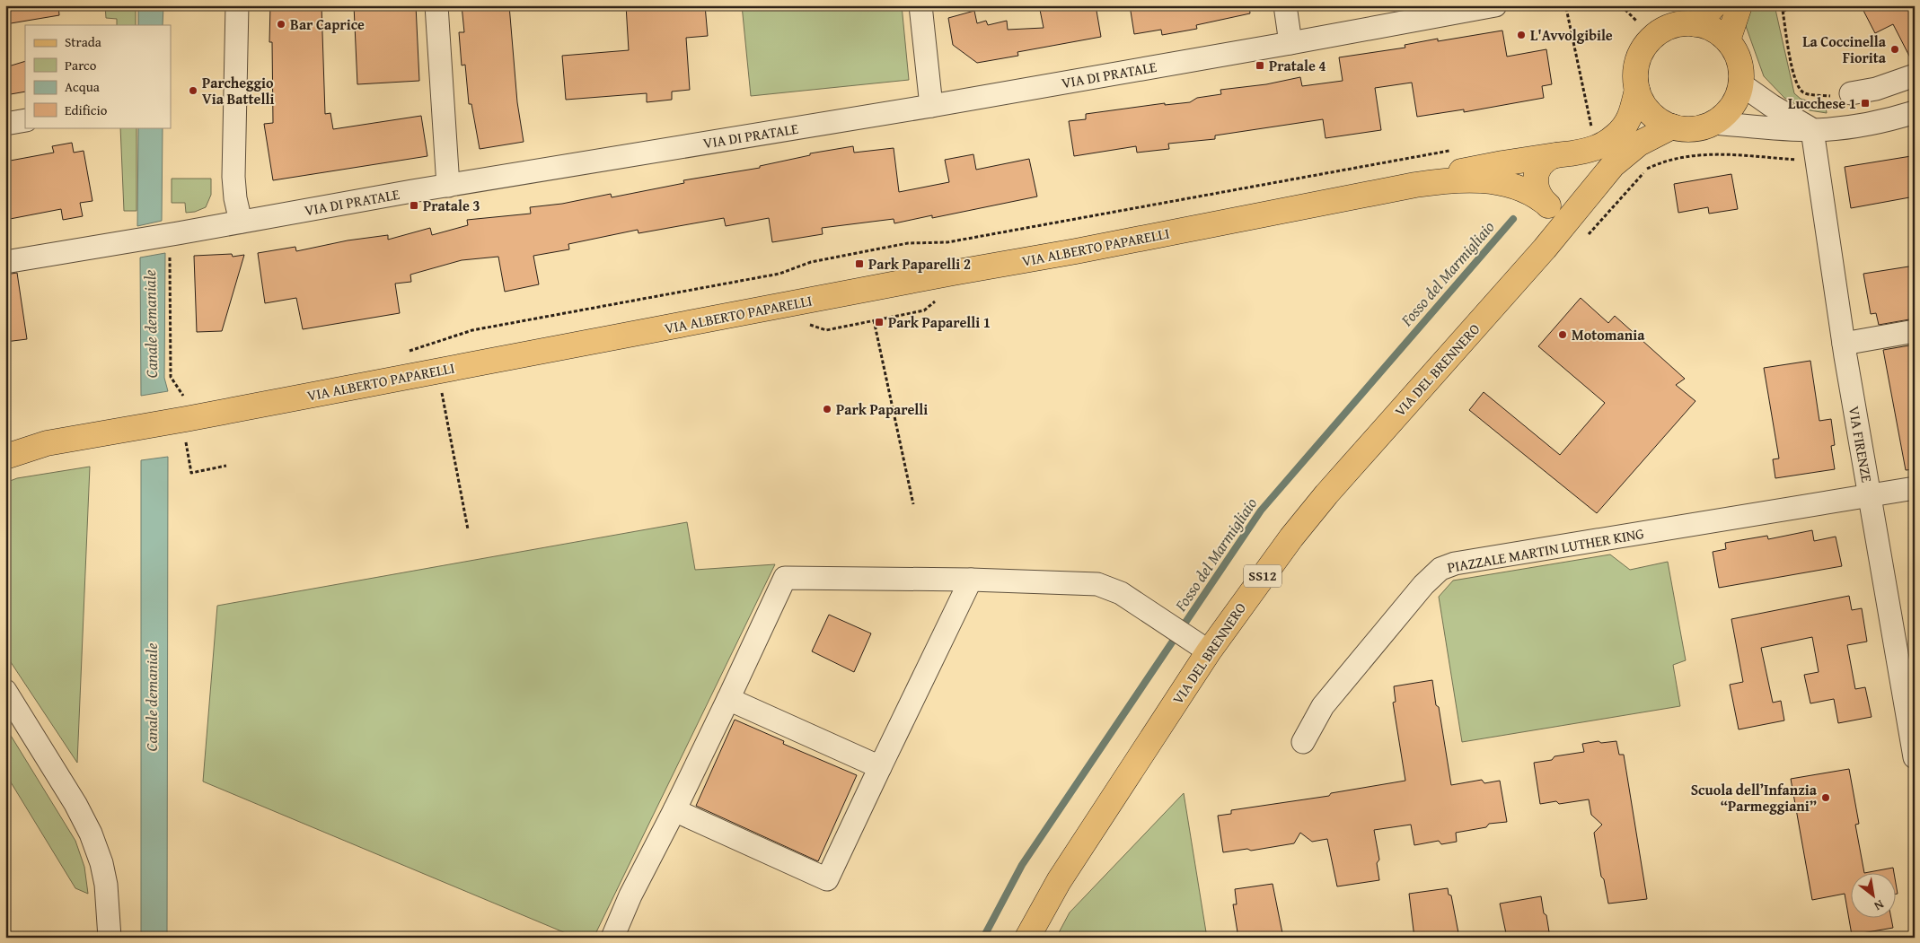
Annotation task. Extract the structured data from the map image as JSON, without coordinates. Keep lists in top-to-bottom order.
{
  "streets": {
    "main road": ["VIA ALBERTO PAPARELLI", "VIA DEL BRENNERO", "SS12"],
    "street": ["VIA DI PRATALE", "VIA FIRENZE", "PIAZZALE MARTIN LUTHER KING"]
  },
  "crossings": [
    ["VIA ALBERTO PAPARELLI", "VIA DEL BRENNERO"],
    ["VIA FIRENZE", "PIAZZALE MARTIN LUTHER KING"]
  ],
  "water": ["Fosso del Marmigliaio", "Canale demaniale"],
  "places": {
    "other": [
      "Bar Caprice",
      "L'Avvolgibile",
      "La Coccinella Fiorita",
      "Parcheggio Via Battelli",
      "Motomania",
      "Park Paparelli",
      "Scuola dell’Infanzia “Parmeggiani”"
    ],
    "transit": [
      "Pratale 4",
      "Lucchese 1",
      "Pratale 3",
      "Park Paparelli 2",
      "Park Paparelli 1"
    ]
  },
  "legend": [
    "Strada",
    "Parco",
    "Acqua",
    "Edificio"
  ],
  "north": "bottom right"
}
